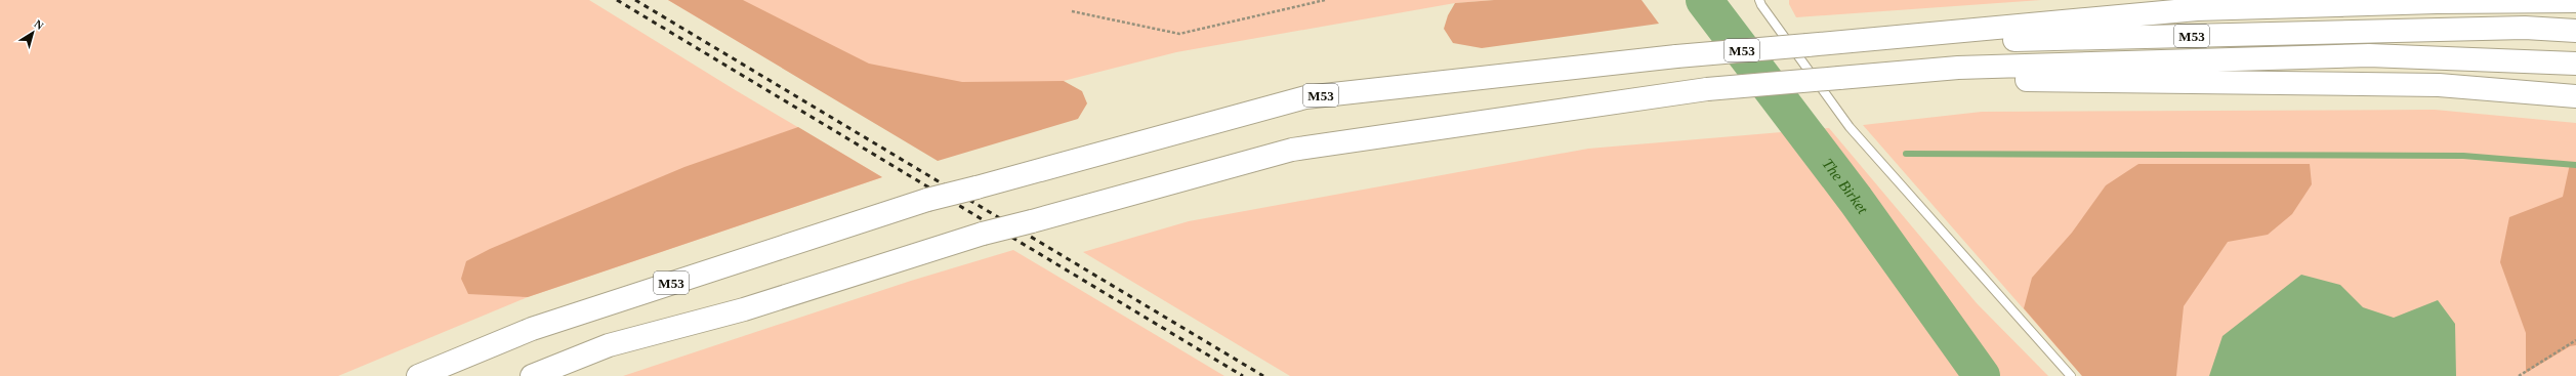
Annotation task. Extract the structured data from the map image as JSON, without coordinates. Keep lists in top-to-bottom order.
{
  "streets": {
    "highway": ["M53"]
  },
  "water": ["The Birket"],
  "north": "top right"
}
